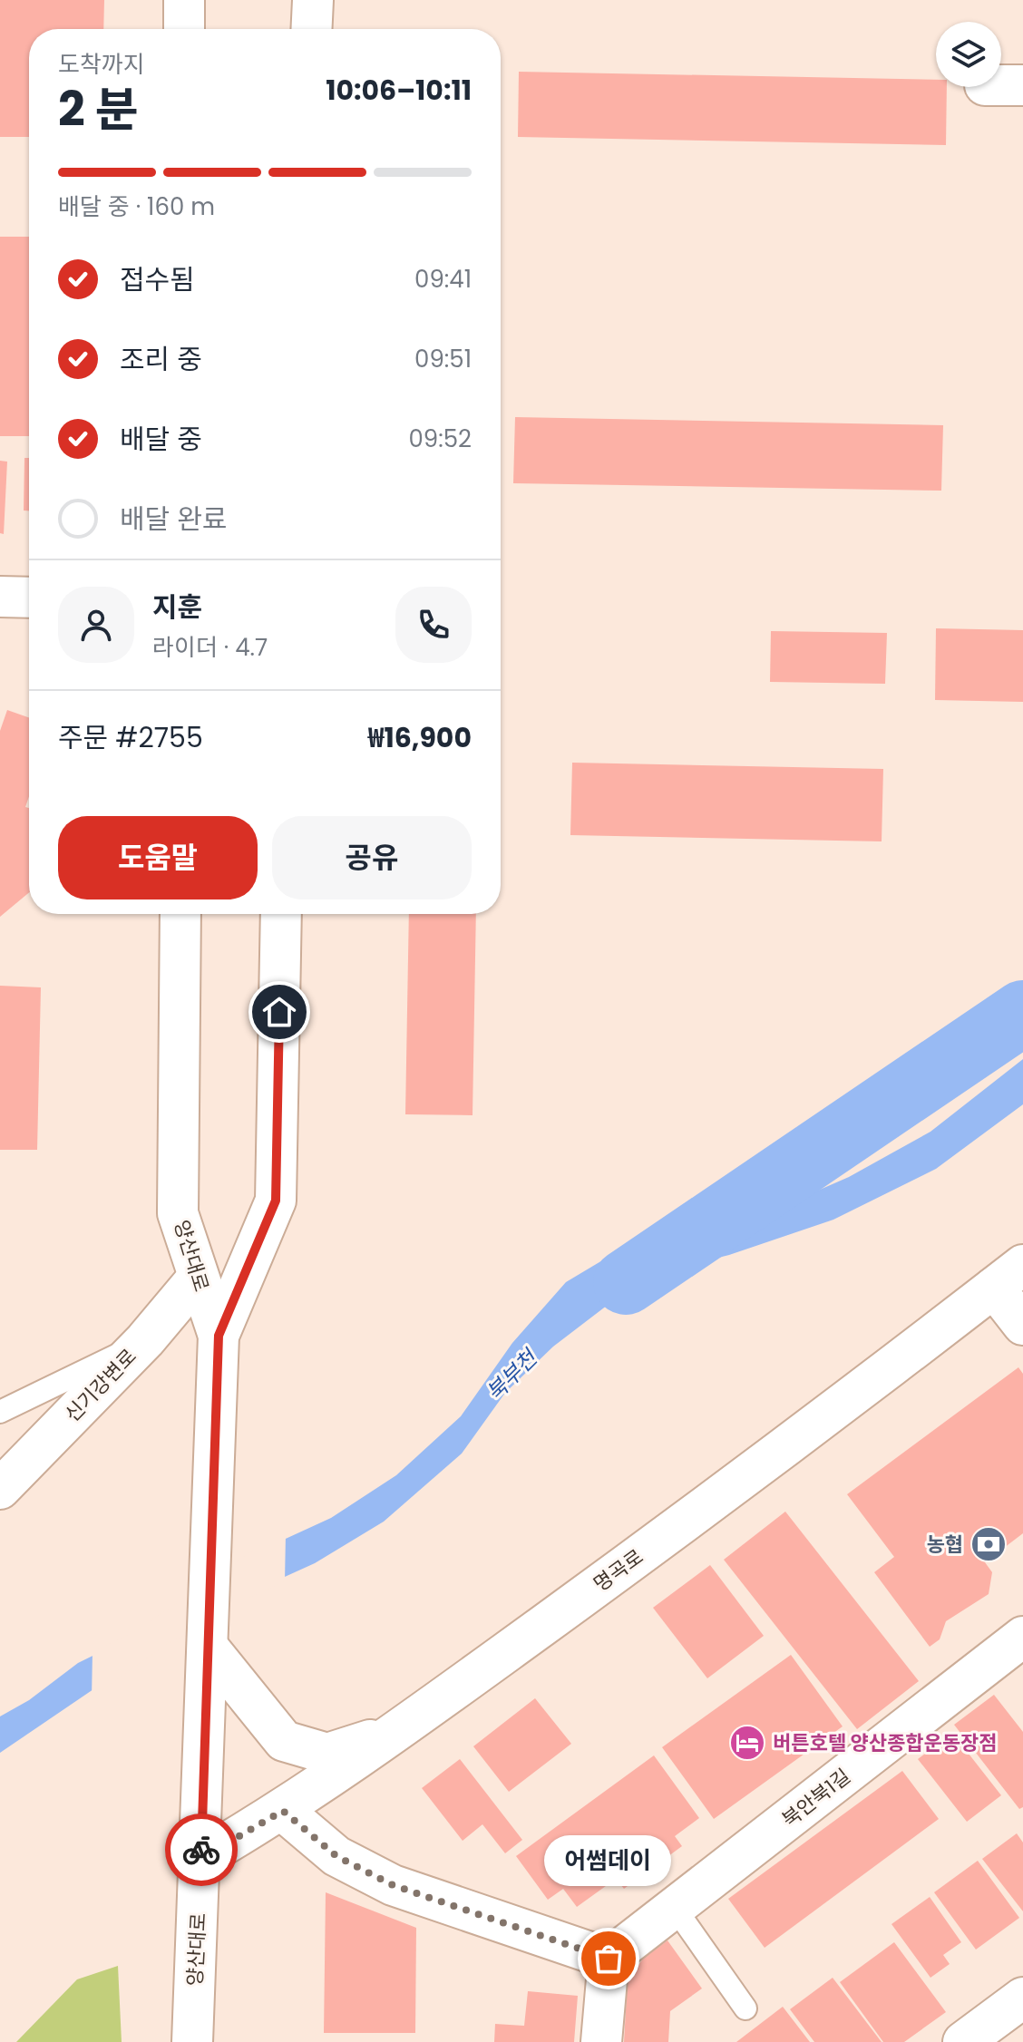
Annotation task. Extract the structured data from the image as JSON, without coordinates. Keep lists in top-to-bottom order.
{
  "streets": {
    "main road": [
      "양산대로",
      "신기강변로",
      "명곡로",
      "북안북1길"
    ]
  },
  "crossings": [
    ["양산대로", "신기강변로"],
    ["양산대로", "명곡로"]
  ],
  "water": ["북부천"],
  "places": {
    "bank": ["농협"],
    "hotel": ["버튼호텔 양산종합운동장점"],
    "other": ["어썸데이"]
  },
  "page": {
    "heading": ["2 분", "도착까지", "10:06–10:11"],
    "panel": [
      "지훈",
      "라이더 · 4.7",
      "주문 #2755",
      "₩16,900"
    ],
    "bar": "배달 중 · 160 m",
    "list": [
      ["접수됨", "09:41"],
      ["조리 중", "09:51"],
      ["배달 중", "09:52"],
      "배달 완료"
    ],
    "buttons": ["도움말", "공유"],
    "bubble": "어썸데이"
  }
}
